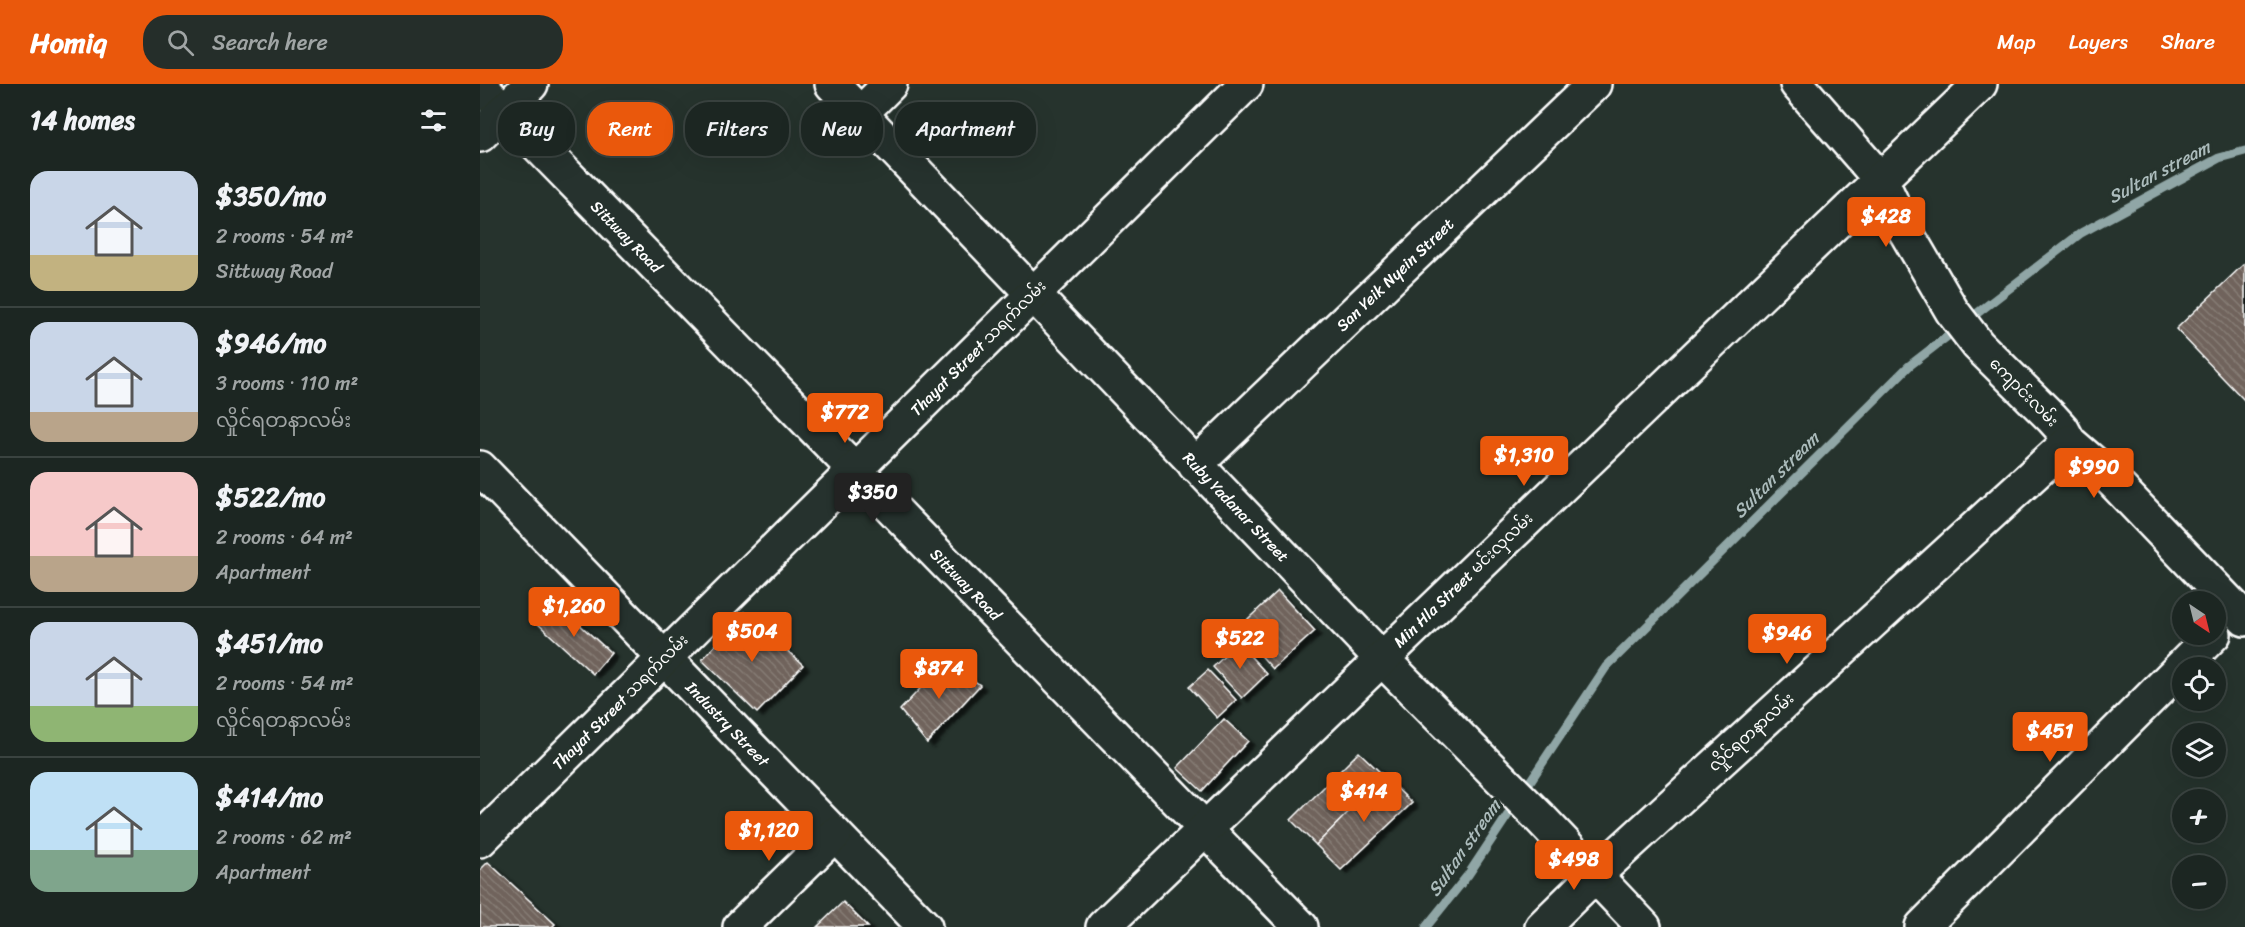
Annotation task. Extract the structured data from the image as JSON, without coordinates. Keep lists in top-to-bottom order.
{
  "streets": {
    "street": [
      "Sittway Road",
      "San Yeik Nyein Street",
      "Thayat Street သရက်လမ်း",
      "ကျောင်းလမ်း",
      "Ruby Yadanar Street",
      "Min Hla Street မင်းလှလမ်း",
      "Industry Street",
      "လှိုင်ရတနာလမ်း"
    ]
  },
  "crossings": [
    ["Sittway Road", "Thayat Street သရက်လမ်း"],
    ["Sittway Road", "Min Hla Street မင်းလှလမ်း"],
    ["San Yeik Nyein Street", "Ruby Yadanar Street"],
    ["Thayat Street သရက်လမ်း", "Ruby Yadanar Street"],
    ["Thayat Street သရက်လမ်း", "Industry Street"],
    ["ကျောင်းလမ်း", "Min Hla Street မင်းလှလမ်း"],
    ["ကျောင်းလမ်း", "လှိုင်ရတနာလမ်း"],
    ["Ruby Yadanar Street", "Min Hla Street မင်းလှလမ်း"],
    ["Ruby Yadanar Street", "လှိုင်ရတနာလမ်း"]
  ],
  "water": ["Sultan stream"],
  "north": "bottom right",
  "page": {
    "header": "Homiq",
    "search": "Search here",
    "nav": ["Map", "Layers", "Share"],
    "heading": "14 homes",
    "chip": [
      "Buy",
      "Rent",
      "Filters",
      "New",
      "Apartment"
    ],
    "list": [
      {
        "name": "$350/mo",
        "note": "2 rooms · 54 m² · Sittway Road"
      },
      {
        "name": "$946/mo",
        "note": "3 rooms · 110 m² · လှိုင်ရတနာလမ်း"
      },
      {
        "name": "$522/mo",
        "note": "2 rooms · 64 m² · Apartment"
      },
      {
        "name": "$451/mo",
        "note": "2 rooms · 54 m² · လှိုင်ရတနာလမ်း"
      },
      {
        "name": "$414/mo",
        "note": "2 rooms · 62 m² · Apartment"
      }
    ],
    "price": [
      "$428",
      "$772",
      "$1,310",
      "$990",
      "$350",
      "$1,260",
      "$504",
      "$946",
      "$522",
      "$874",
      "$451",
      "$414",
      "$1,120",
      "$498"
    ],
    "map_buttons": ["+", "−"]
  }
}
